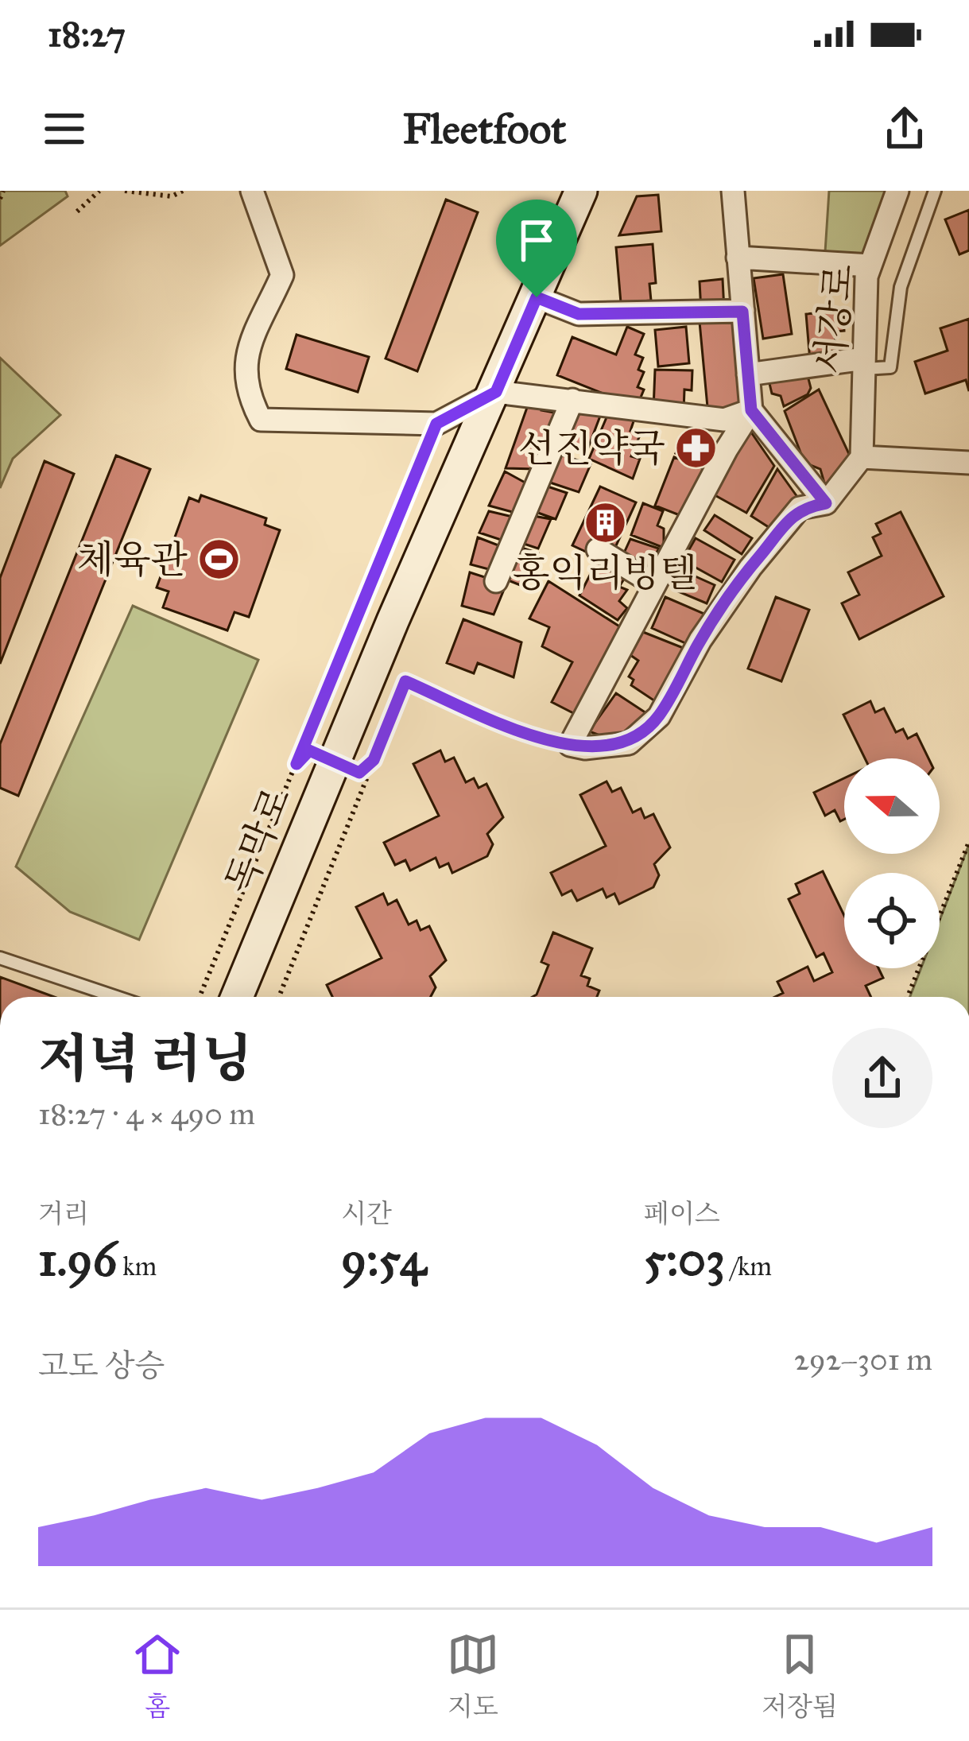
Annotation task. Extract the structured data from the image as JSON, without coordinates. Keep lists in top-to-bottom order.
{
  "streets": {
    "main road": ["독막로"],
    "street": ["서강로"]
  },
  "places": {
    "pharmacy": ["선진약국"],
    "building": ["홍익리빙텔"],
    "sports": ["체육관"]
  },
  "north": "left",
  "page": {
    "status": "18:27",
    "header": "Fleetfoot",
    "heading": ["저녁 러닝", "18:27 · 4 × 490 m"],
    "stats": [
      ["거리", "1.96 km"],
      ["시간", "9:54"],
      ["페이스", "5:03 /km"]
    ],
    "chart": ["고도 상승", "292–301 m"],
    "tabs": ["홈", "지도", "저장됨"]
  }
}
